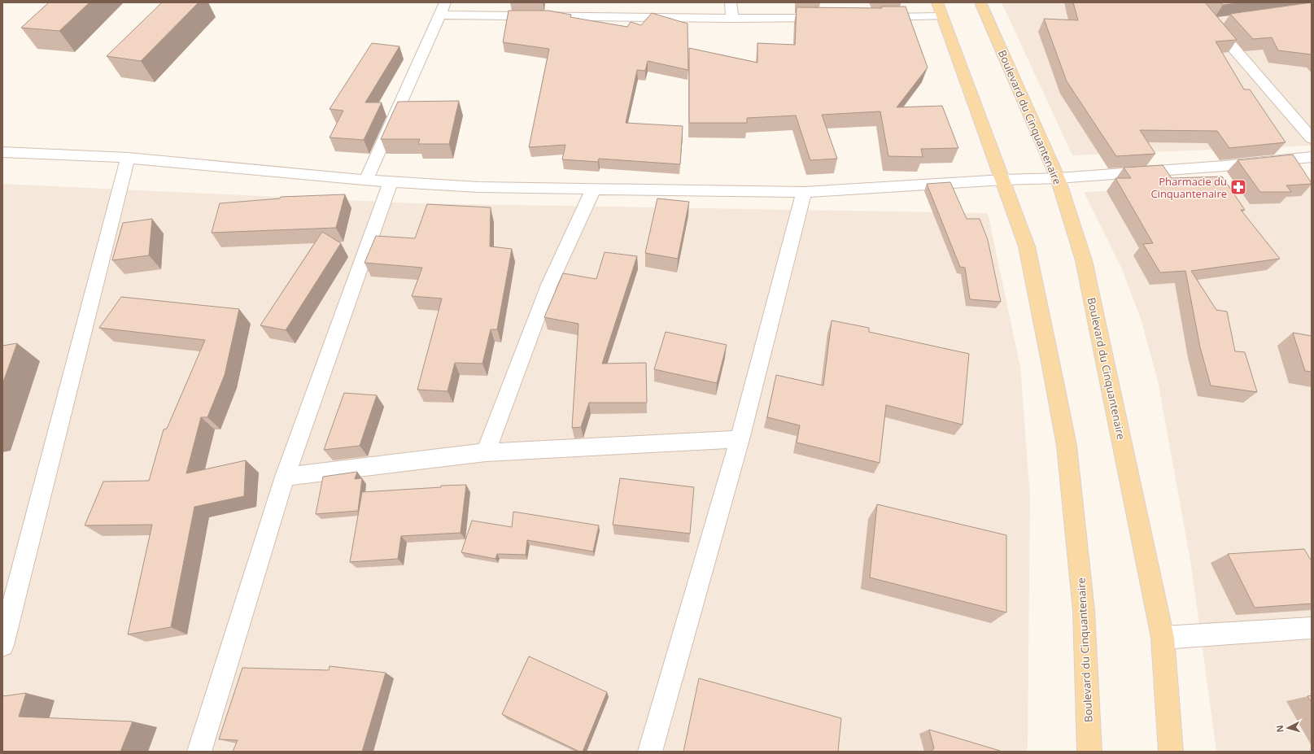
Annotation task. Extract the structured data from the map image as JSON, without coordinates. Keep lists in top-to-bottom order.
{
  "streets": {
    "main road": ["Boulevard du Cinquantenaire"]
  },
  "places": {
    "pharmacy": ["Pharmacie du Cinquantenaire"]
  },
  "north": "left"
}
